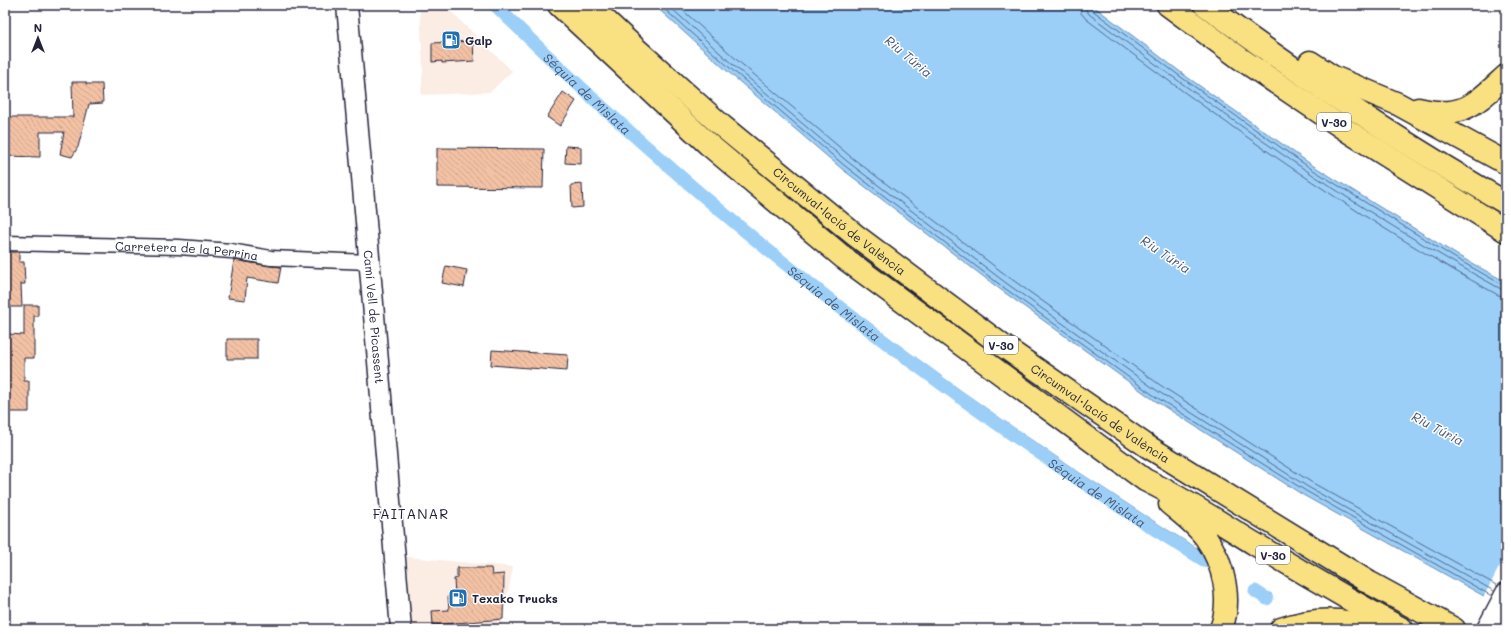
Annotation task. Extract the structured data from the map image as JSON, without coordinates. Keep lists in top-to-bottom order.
{
  "streets": {
    "highway": ["V-30", "Circumval·lació de València"],
    "street": ["Carretera de la Perrina", "Camí Vell de Picassent"]
  },
  "crossings": [
    ["Carretera de la Perrina", "Camí Vell de Picassent"]
  ],
  "districts": ["FAITANAR"],
  "water": ["Riu Túria", "Séquia de Mislata"],
  "places": {
    "fuel station": ["Galp", "Texako Trucks"]
  },
  "north": "top"
}
